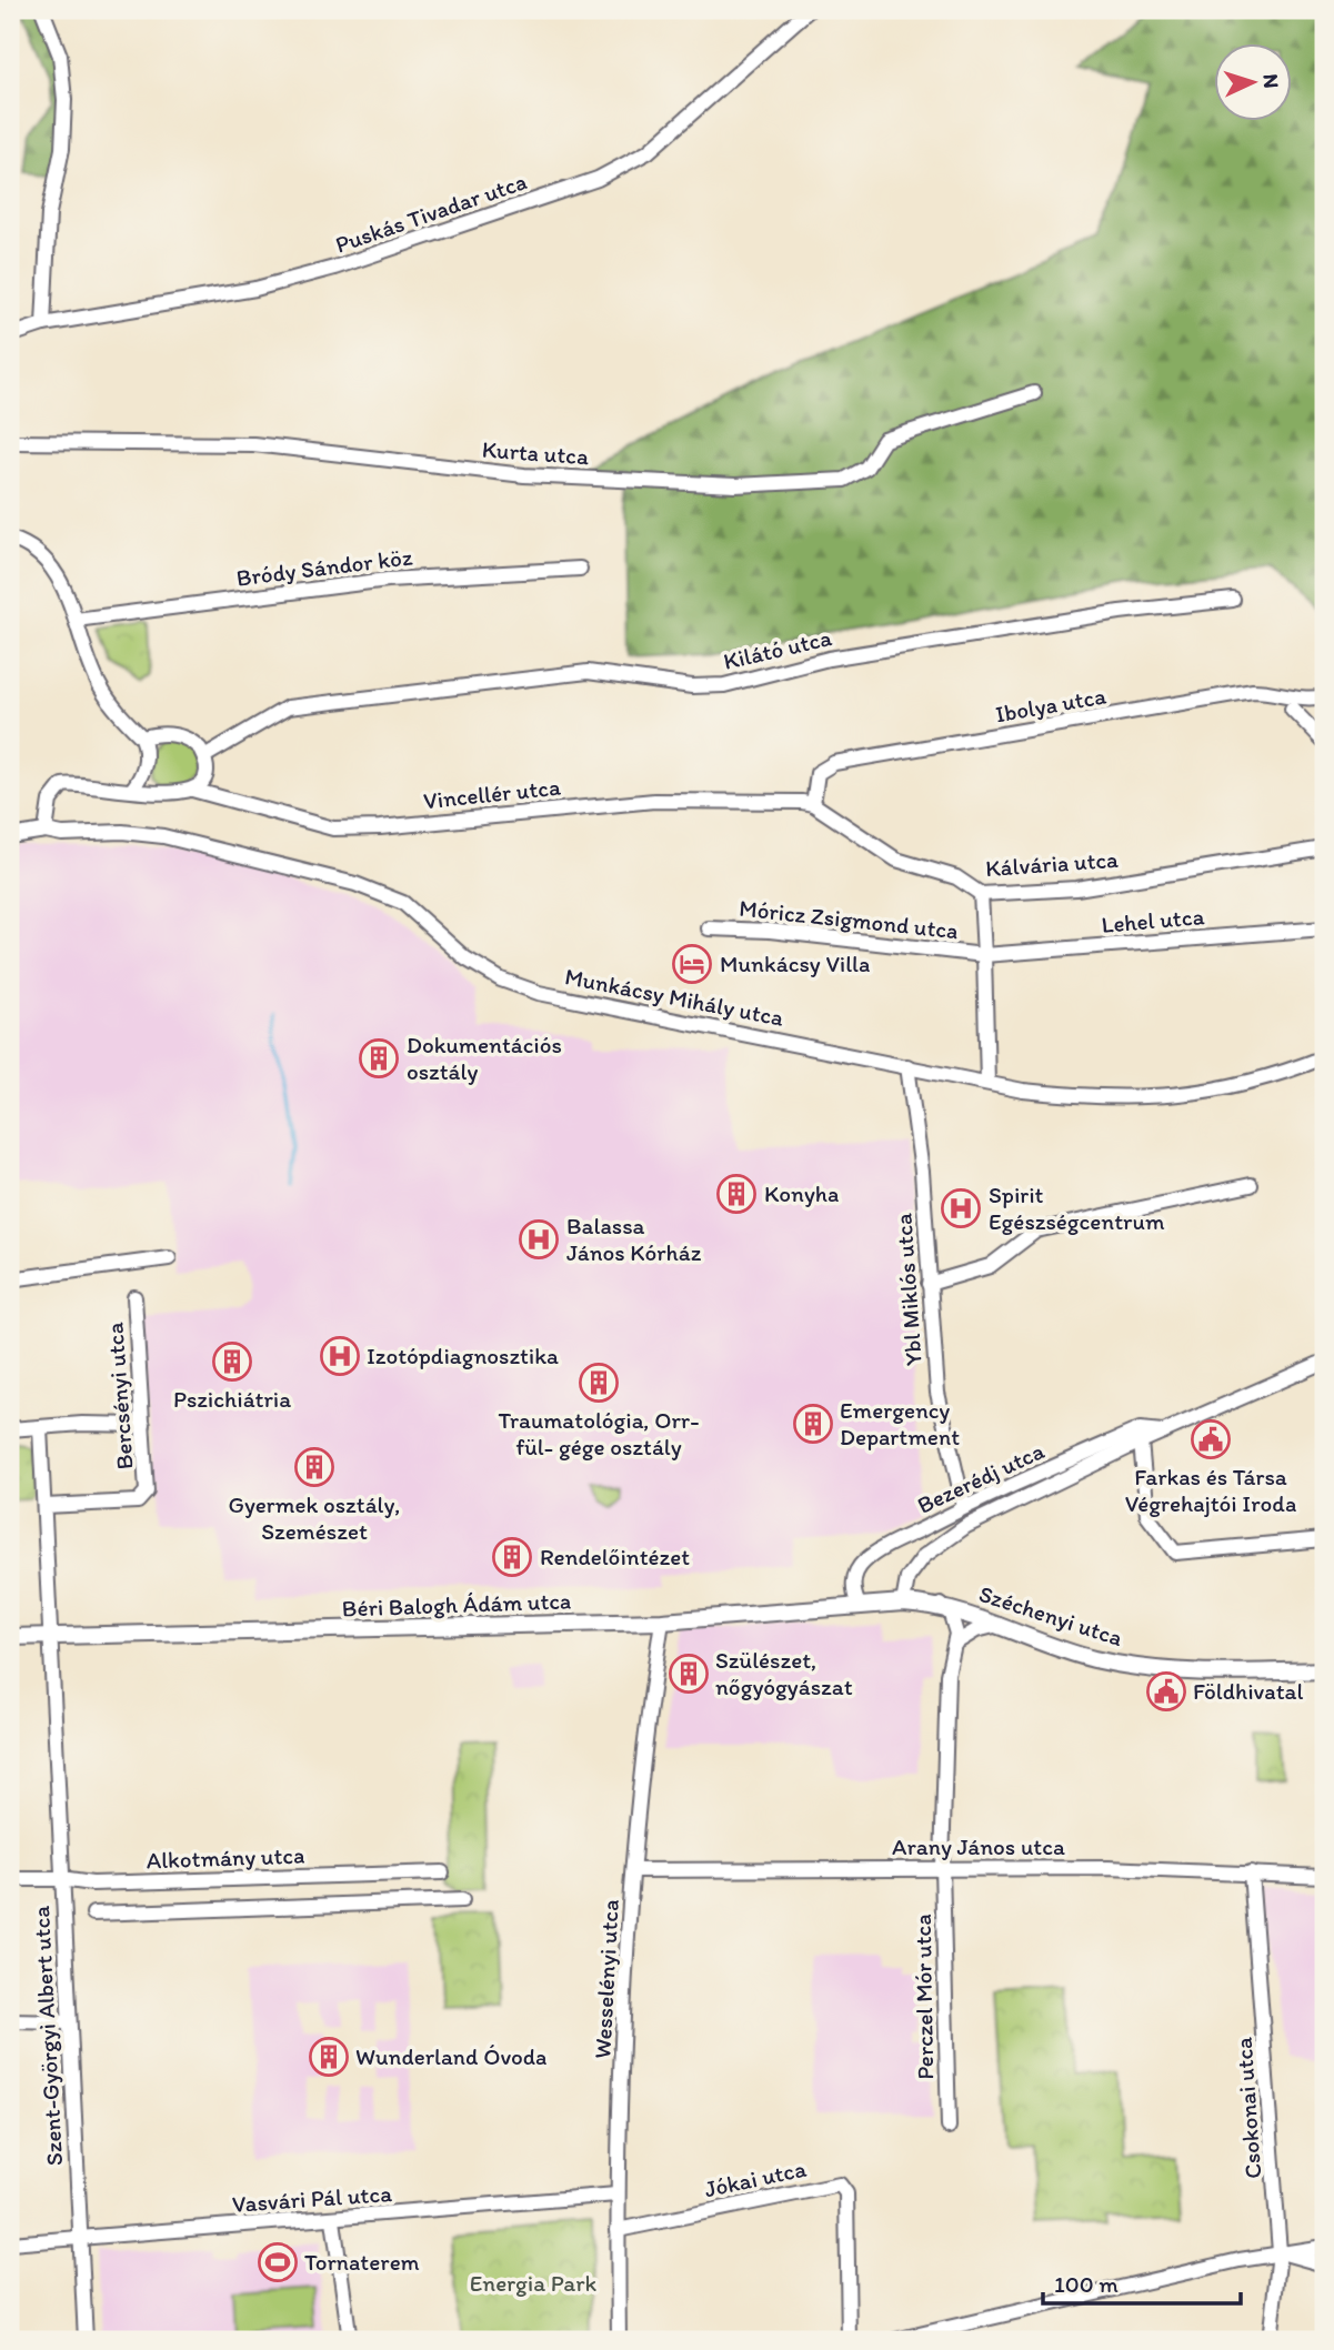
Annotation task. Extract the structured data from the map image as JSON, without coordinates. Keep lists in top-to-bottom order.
{
  "streets": {
    "street": [
      "Puskás Tivadar utca",
      "Kurta utca",
      "Bródy Sándor köz",
      "Kilátó utca",
      "Ibolya utca",
      "Vincellér utca",
      "Kálvária utca",
      "Móricz Zsigmond utca",
      "Lehel utca",
      "Munkácsy Mihály utca",
      "Ybl Miklós utca",
      "Bercsényi utca",
      "Bezerédj utca",
      "Béri Balogh Ádám utca",
      "Széchenyi utca",
      "Arany János utca",
      "Alkotmány utca",
      "Wesselényi utca",
      "Perczel Mór utca",
      "Szent-Györgyi Albert utca",
      "Csokonai utca",
      "Jókai utca",
      "Vasvári Pál utca"
    ]
  },
  "crossings": [
    ["Ibolya utca", "Vincellér utca"],
    ["Ibolya utca", "Kálvária utca"],
    ["Vincellér utca", "Kálvária utca"],
    ["Kálvária utca", "Móricz Zsigmond utca"],
    ["Móricz Zsigmond utca", "Lehel utca"],
    ["Móricz Zsigmond utca", "Munkácsy Mihály utca"],
    ["Munkácsy Mihály utca", "Ybl Miklós utca"],
    ["Ybl Miklós utca", "Bezerédj utca"],
    ["Bezerédj utca", "Béri Balogh Ádám utca"],
    ["Bezerédj utca", "Széchenyi utca"],
    ["Béri Balogh Ádám utca", "Széchenyi utca"],
    ["Béri Balogh Ádám utca", "Wesselényi utca"],
    ["Béri Balogh Ádám utca", "Szent-Györgyi Albert utca"],
    ["Arany János utca", "Wesselényi utca"],
    ["Arany János utca", "Perczel Mór utca"],
    ["Arany János utca", "Csokonai utca"],
    ["Alkotmány utca", "Szent-Györgyi Albert utca"],
    ["Wesselényi utca", "Jókai utca"],
    ["Wesselényi utca", "Vasvári Pál utca"],
    ["Szent-Györgyi Albert utca", "Vasvári Pál utca"]
  ],
  "parks": ["Energia Park"],
  "places": {
    "hotel": ["Munkácsy Villa"],
    "building": [
      "Dokumentációs osztály",
      "Konyha",
      "Pszichiátria",
      "Traumatológia, Orr- fül- gége osztály",
      "Emergency Department",
      "Gyermek osztály, Szemészet",
      "Rendelőintézet",
      "Szülészet, nőgyógyászat",
      "Wunderland Óvoda"
    ],
    "hospital": ["Spirit Egészségcentrum", "Balassa János Kórház", "Izotópdiagnosztika"],
    "public building": ["Farkas és Társa Végrehajtói Iroda", "Földhivatal"],
    "sports": ["Tornaterem"]
  },
  "scale_bar": "100 m",
  "north": "right"
}
